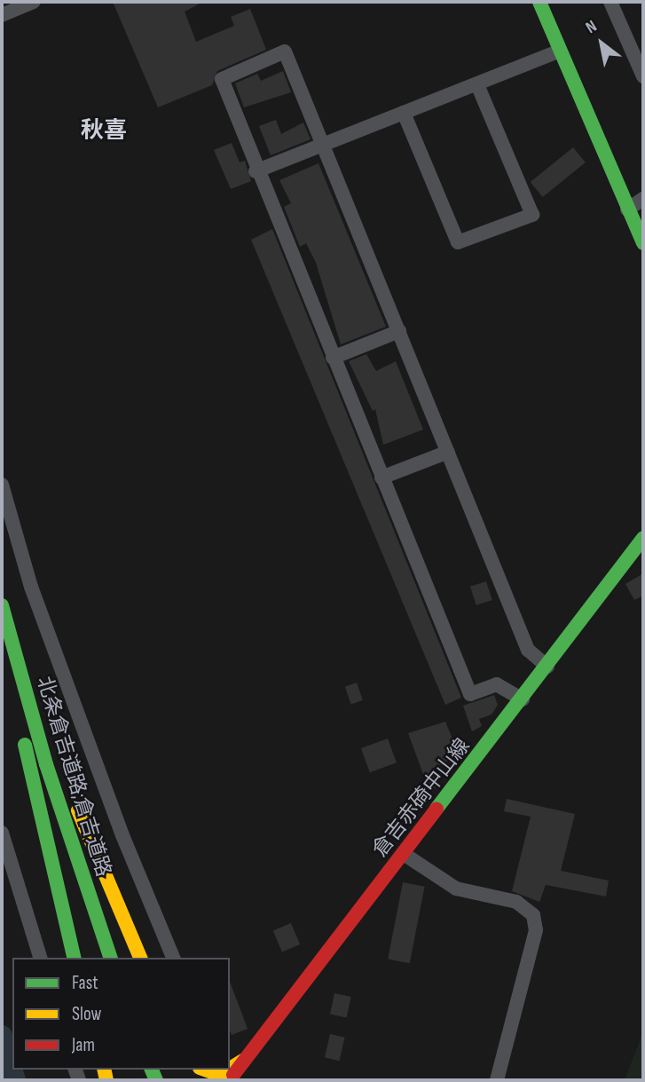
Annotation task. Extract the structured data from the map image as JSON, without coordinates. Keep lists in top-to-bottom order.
{
  "streets": {
    "main road": ["北条倉吉道路;倉吉道路", "倉吉赤碕中山線"]
  },
  "districts": ["秋喜"],
  "legend": ["Fast", "Slow", "Jam"],
  "north": "top left"
}
